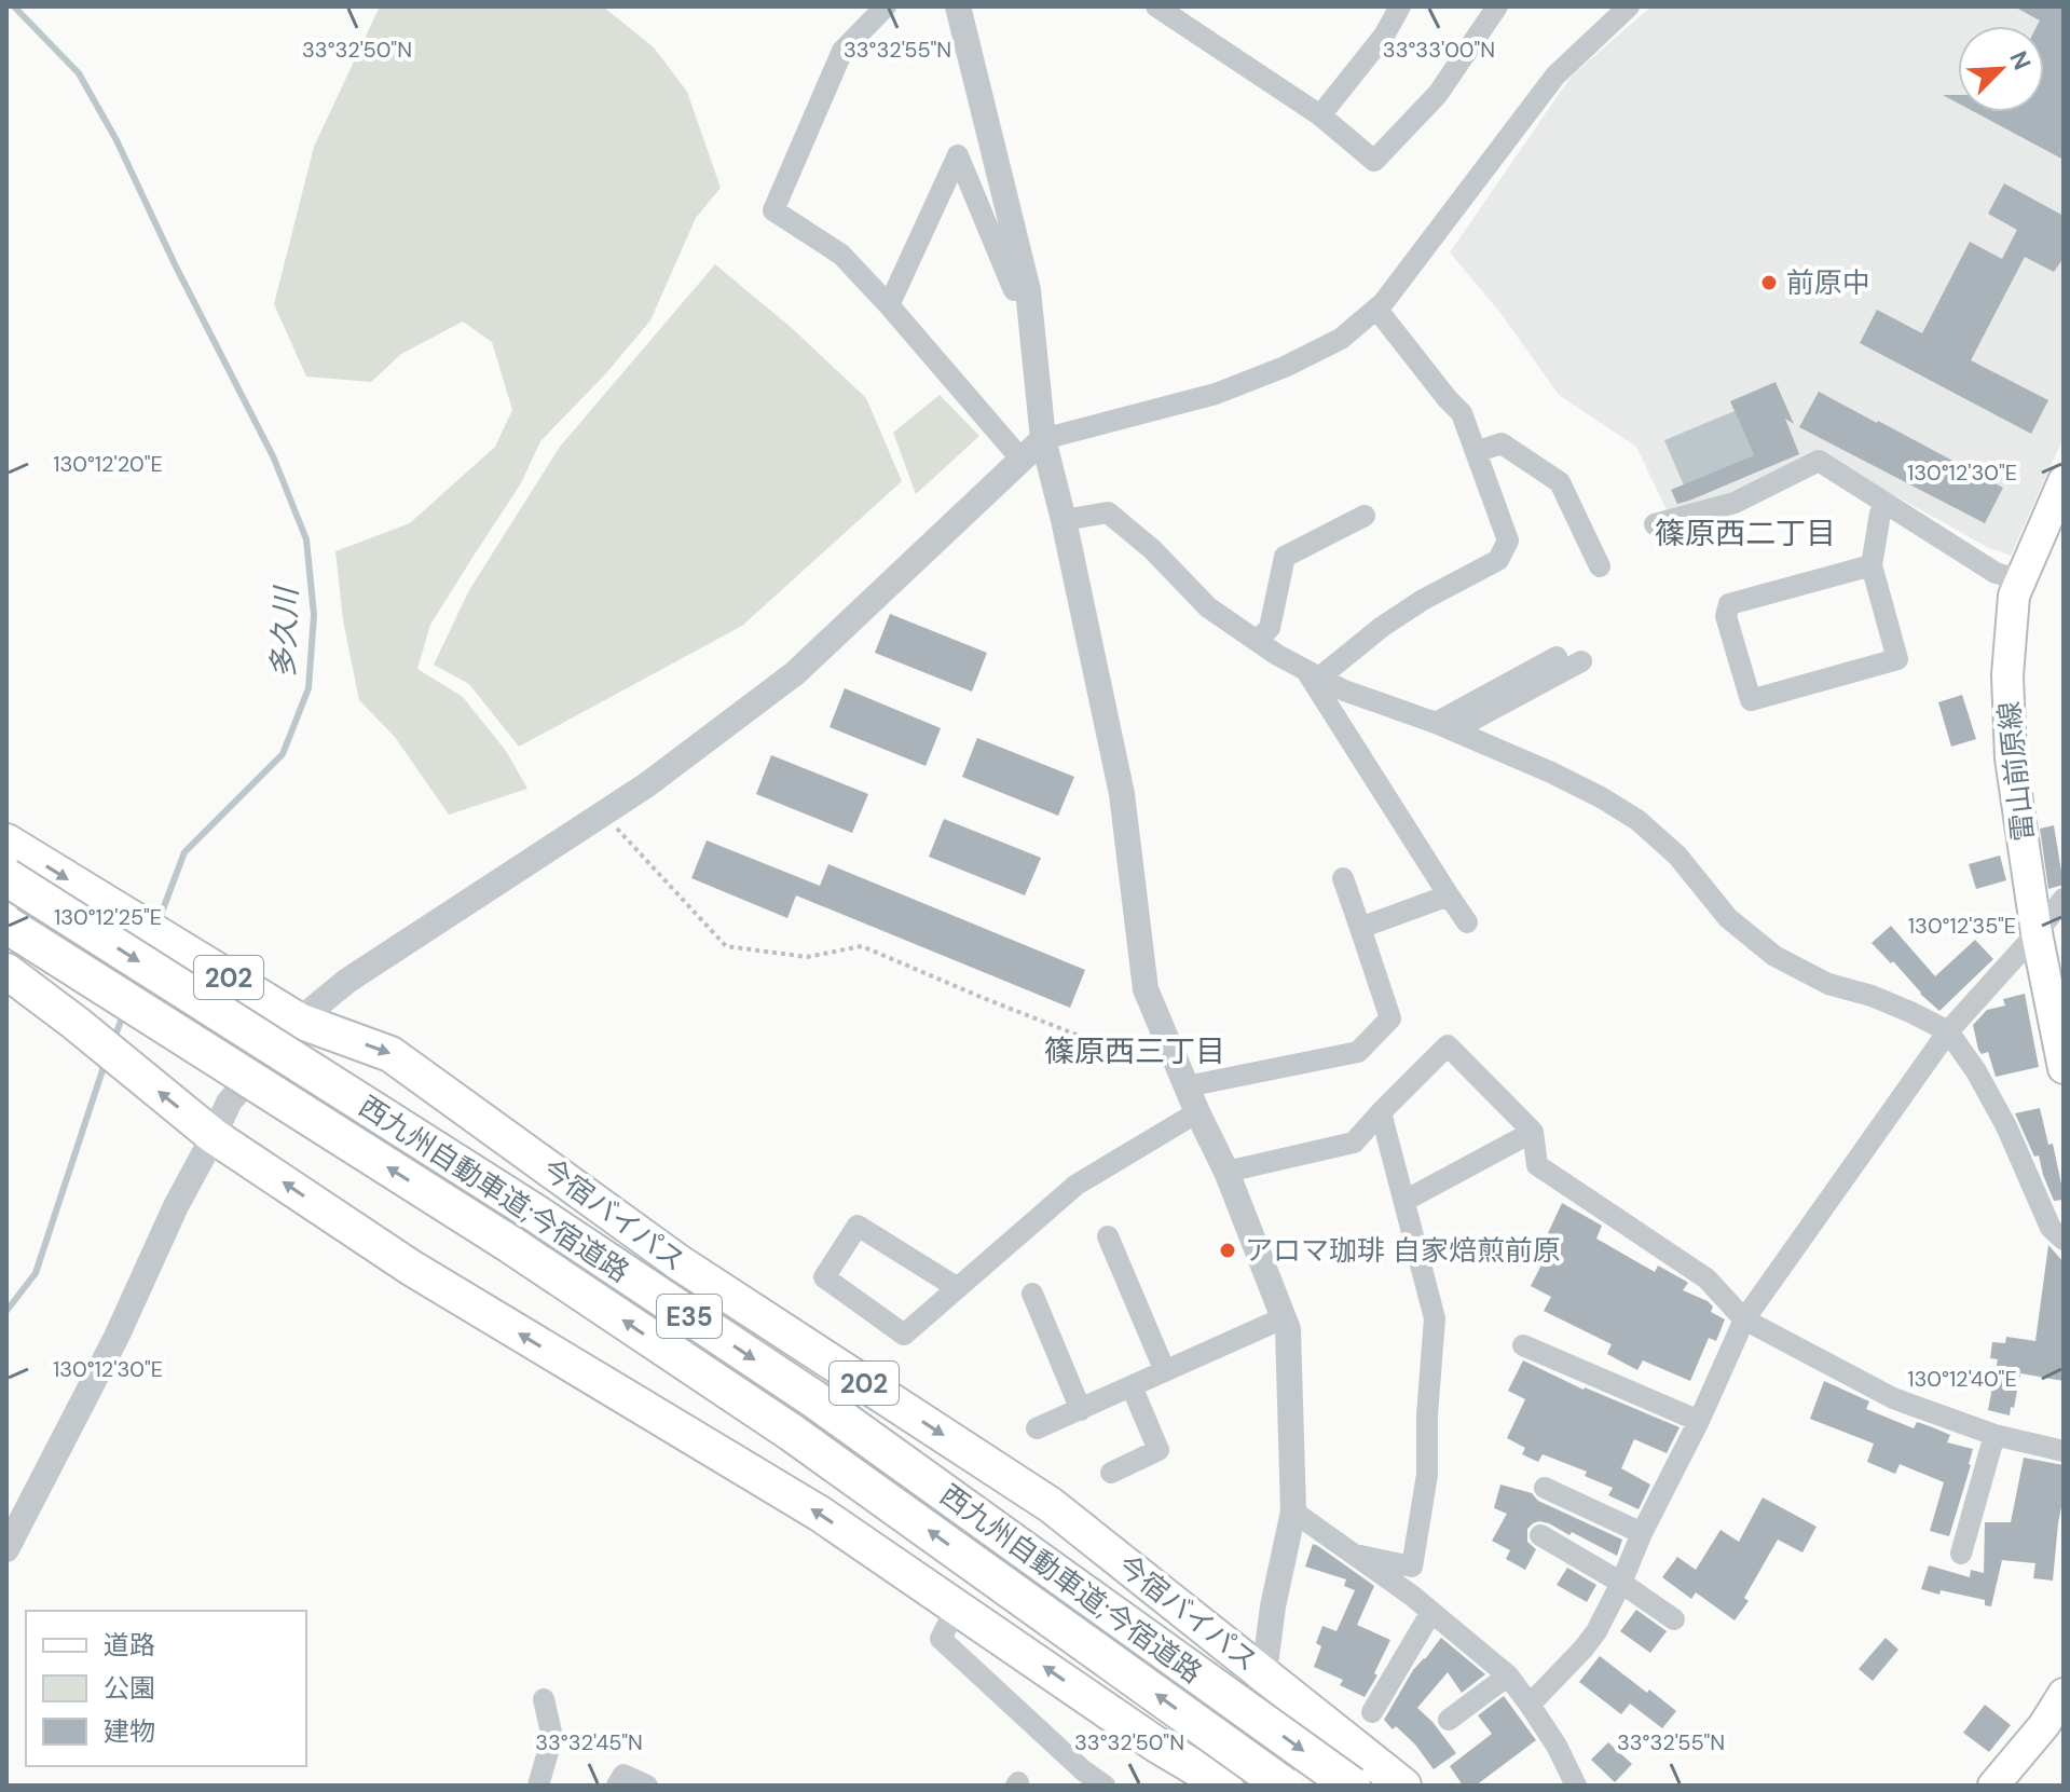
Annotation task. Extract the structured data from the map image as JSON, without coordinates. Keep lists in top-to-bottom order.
{
  "streets": {
    "highway": [
      "202",
      "西九州自動車道;今宿道路",
      "今宿バイパス",
      "E35"
    ],
    "main road": ["雷山前原線"]
  },
  "districts": ["篠原西二丁目", "篠原西三丁目"],
  "water": ["多久川"],
  "places": ["前原中", "アロマ珈琲 自家焙煎前原"],
  "legend": ["道路", "公園", "建物"],
  "north": "top right",
  "coordinates": [
    "33°32'50\"N",
    "33°32'55\"N",
    "33°33'00\"N",
    "130°12'20\"E",
    "130°12'30\"E",
    "130°12'25\"E",
    "130°12'35\"E",
    "130°12'40\"E",
    "33°32'45\"N"
  ]
}
